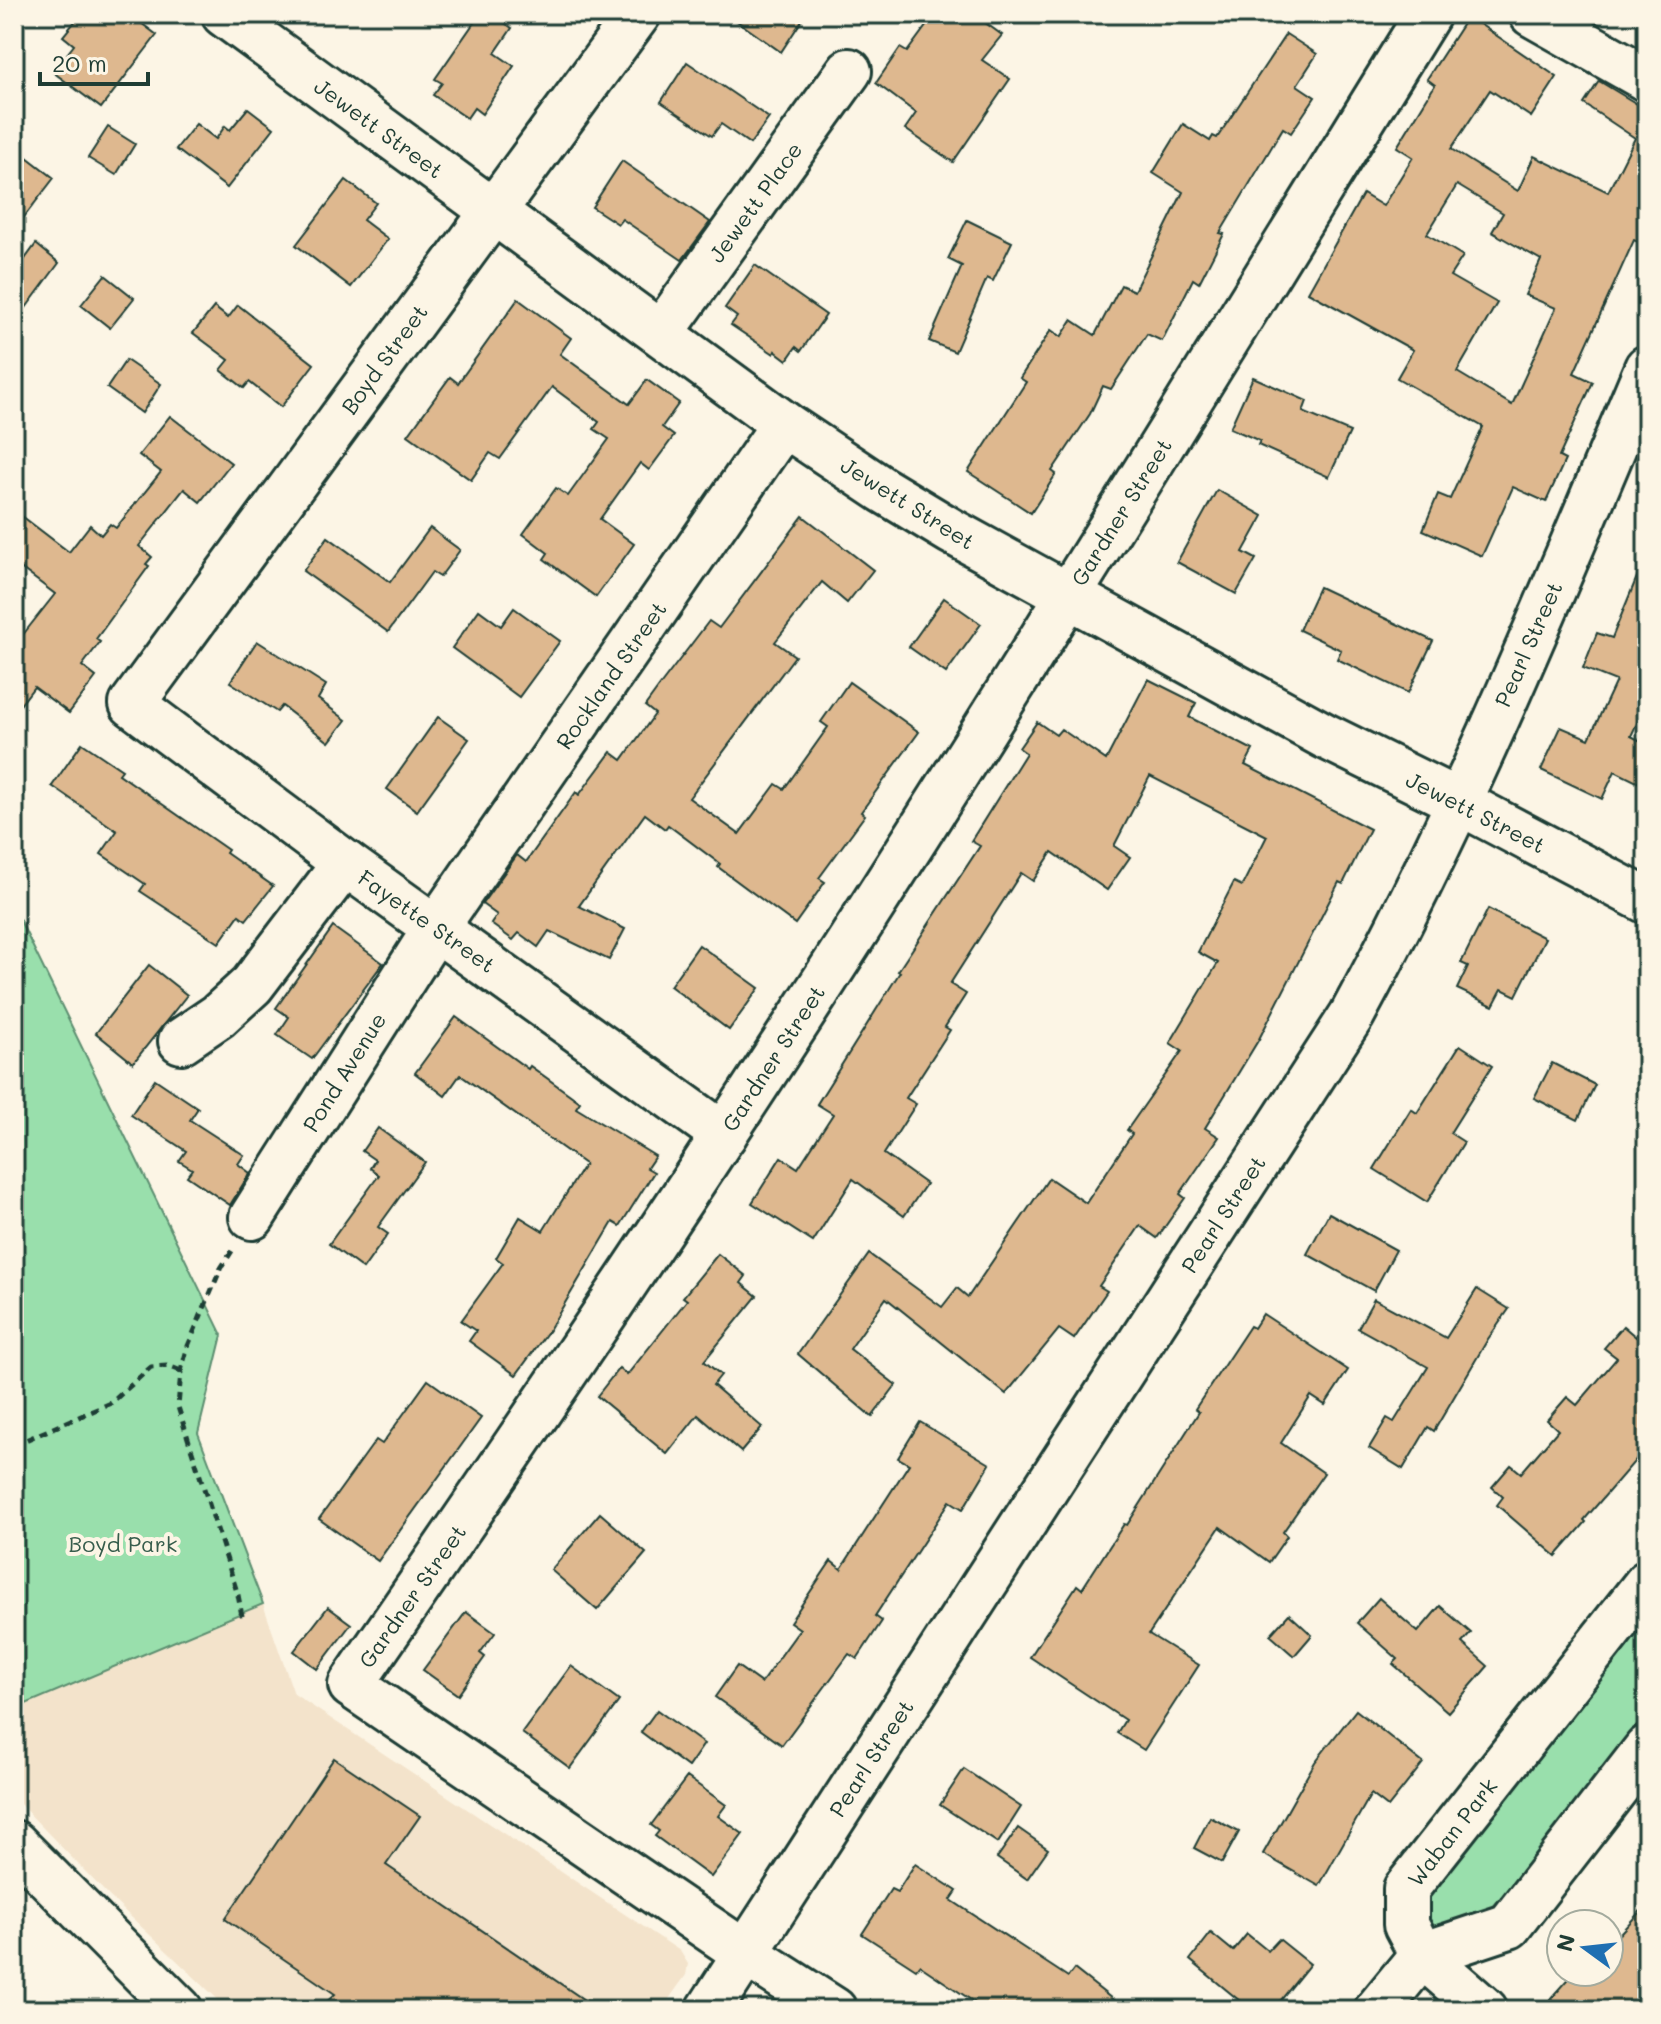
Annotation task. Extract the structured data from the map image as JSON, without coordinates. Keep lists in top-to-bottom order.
{
  "streets": {
    "street": [
      "Jewett Street",
      "Jewett Place",
      "Boyd Street",
      "Gardner Street",
      "Pearl Street",
      "Rockland Street",
      "Fayette Street",
      "Pond Avenue",
      "Waban Park"
    ]
  },
  "crossings": [
    ["Jewett Street", "Jewett Place"],
    ["Jewett Street", "Boyd Street"],
    ["Jewett Street", "Gardner Street"],
    ["Jewett Street", "Pearl Street"],
    ["Jewett Street", "Rockland Street"],
    ["Boyd Street", "Fayette Street"],
    ["Gardner Street", "Pearl Street"],
    ["Gardner Street", "Fayette Street"],
    ["Rockland Street", "Fayette Street"],
    ["Rockland Street", "Pond Avenue"],
    ["Fayette Street", "Pond Avenue"]
  ],
  "parks": ["Boyd Park"],
  "scale_bar": "20 m",
  "north": "left"
}
